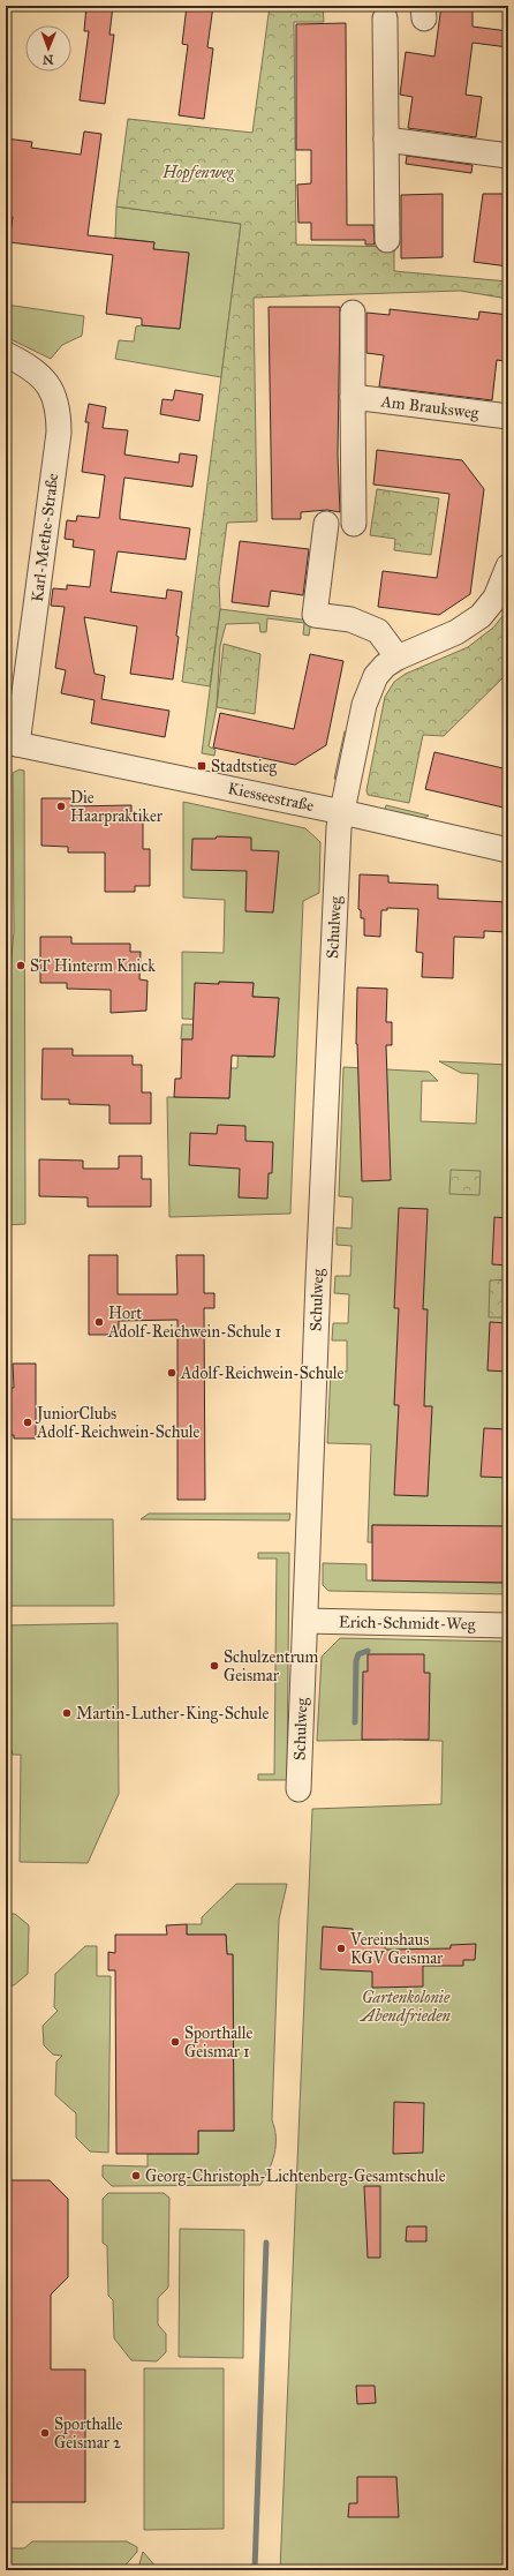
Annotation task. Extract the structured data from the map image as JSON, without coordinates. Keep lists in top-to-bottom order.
{
  "streets": {
    "street": [
      "Am Brauksweg",
      "Karl-Methe-Straße",
      "Kiesseestraße",
      "Schulweg",
      "Erich-Schmidt-Weg"
    ]
  },
  "crossings": [
    ["Karl-Methe-Straße", "Kiesseestraße"],
    ["Kiesseestraße", "Schulweg"],
    ["Schulweg", "Erich-Schmidt-Weg"]
  ],
  "parks": ["Hopfenweg", "Gartenkolonie Abendfrieden"],
  "places": {
    "transit": ["Stadtstieg"],
    "other": [
      "Die Haarpraktiker",
      "ST Hinterm Knick",
      "Hort Adolf-Reichwein-Schule 1",
      "Adolf-Reichwein-Schule",
      "JuniorClubs Adolf-Reichwein-Schule",
      "Schulzentrum Geismar",
      "Martin-Luther-King-Schule",
      "Vereinshaus KGV Geismar",
      "Sporthalle Geismar 1",
      "Georg-Christoph-Lichtenberg-Gesamtschule",
      "Sporthalle Geismar 2"
    ]
  },
  "north": "bottom"
}
